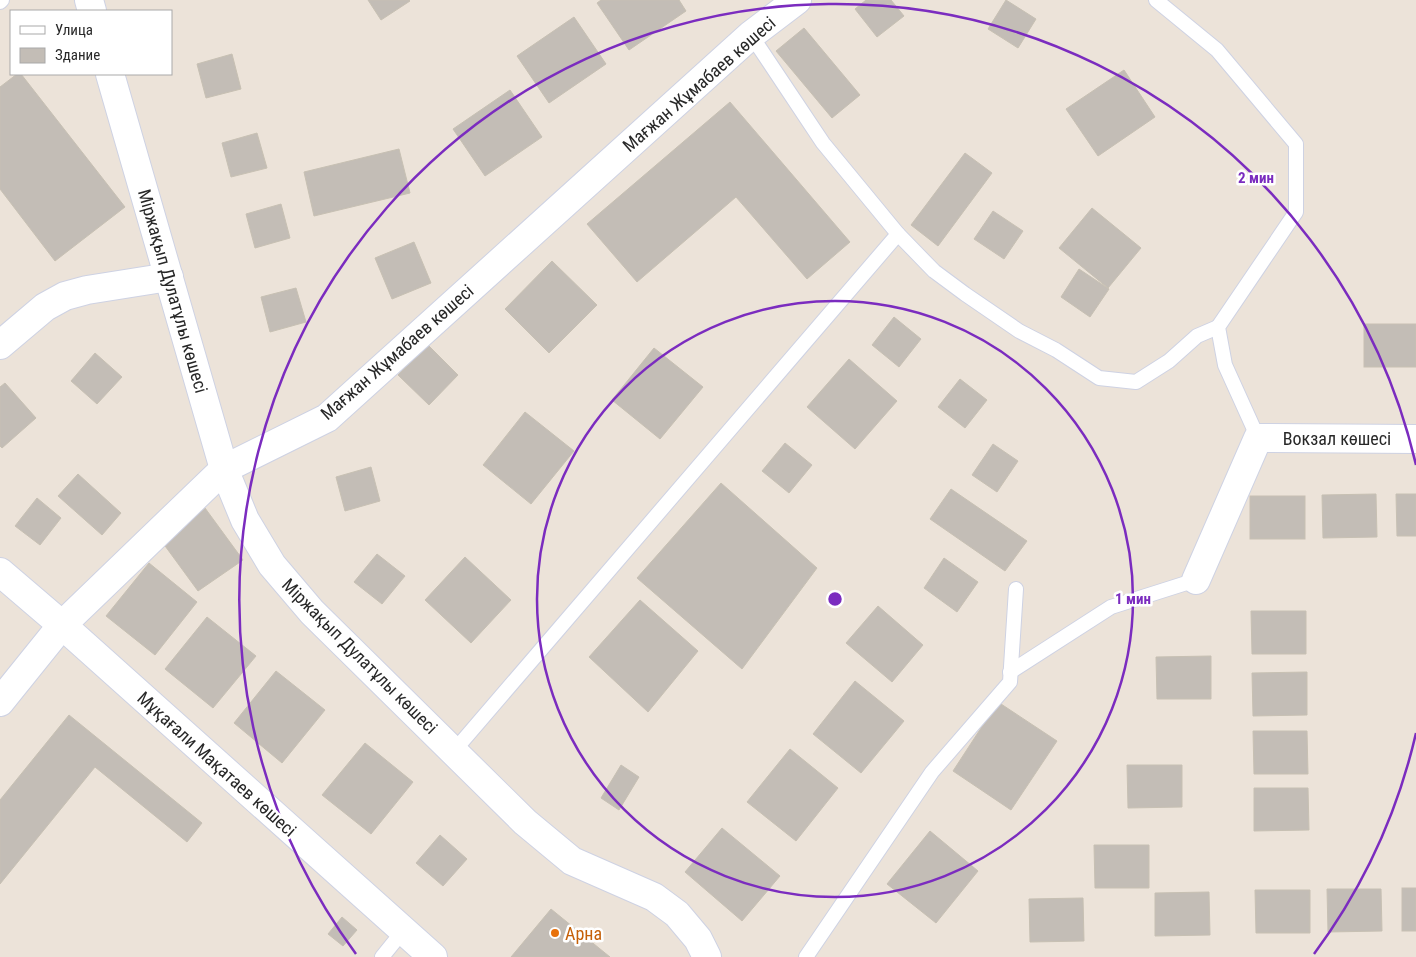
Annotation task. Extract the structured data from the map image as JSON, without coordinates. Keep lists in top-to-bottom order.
{
  "streets": {
    "street": [
      "Мағжан Жұмабаев көшесі",
      "Міржақып Дулатұлы көшесі",
      "Вокзал көшесі",
      "Мұқағали Мақатаев көшесі"
    ]
  },
  "crossings": [
    ["Мағжан Жұмабаев көшесі", "Міржақып Дулатұлы көшесі"],
    ["Мағжан Жұмабаев көшесі", "Мұқағали Мақатаев көшесі"]
  ],
  "places": ["Арна"],
  "legend": ["Улица", "Здание"],
  "rings": ["2 мин", "1 мин"]
}
